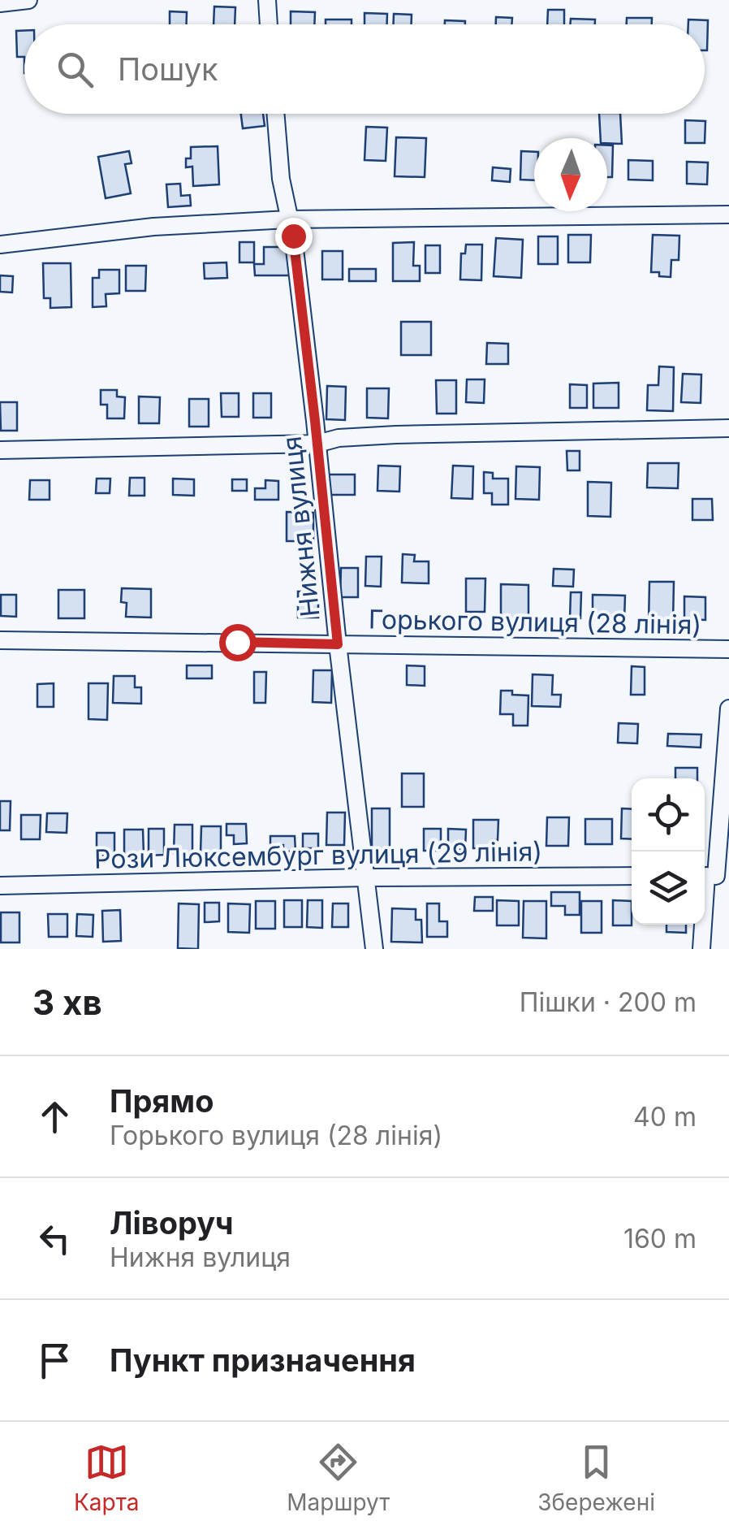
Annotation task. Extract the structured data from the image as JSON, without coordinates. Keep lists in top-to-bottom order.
{
  "streets": {
    "street": ["Нижня вулиця", "Горького вулиця (28 лiнiя)", "Рози Люксембург вулиця (29 лiнiя)"]
  },
  "crossings": [
    ["Нижня вулиця", "Горького вулиця (28 лiнiя)"],
    ["Нижня вулиця", "Рози Люксембург вулиця (29 лiнiя)"]
  ],
  "north": "bottom",
  "page": {
    "search": "Пошук",
    "heading": ["3 хв", "Пішки · 200 m"],
    "list": [
      ["Прямо", "Горького вулиця (28 лiнiя)", "40 m"],
      ["Ліворуч", "Нижня вулиця", "160 m"],
      "Пункт призначення"
    ],
    "nav": ["Карта", "Маршрут", "Збережені"]
  }
}
